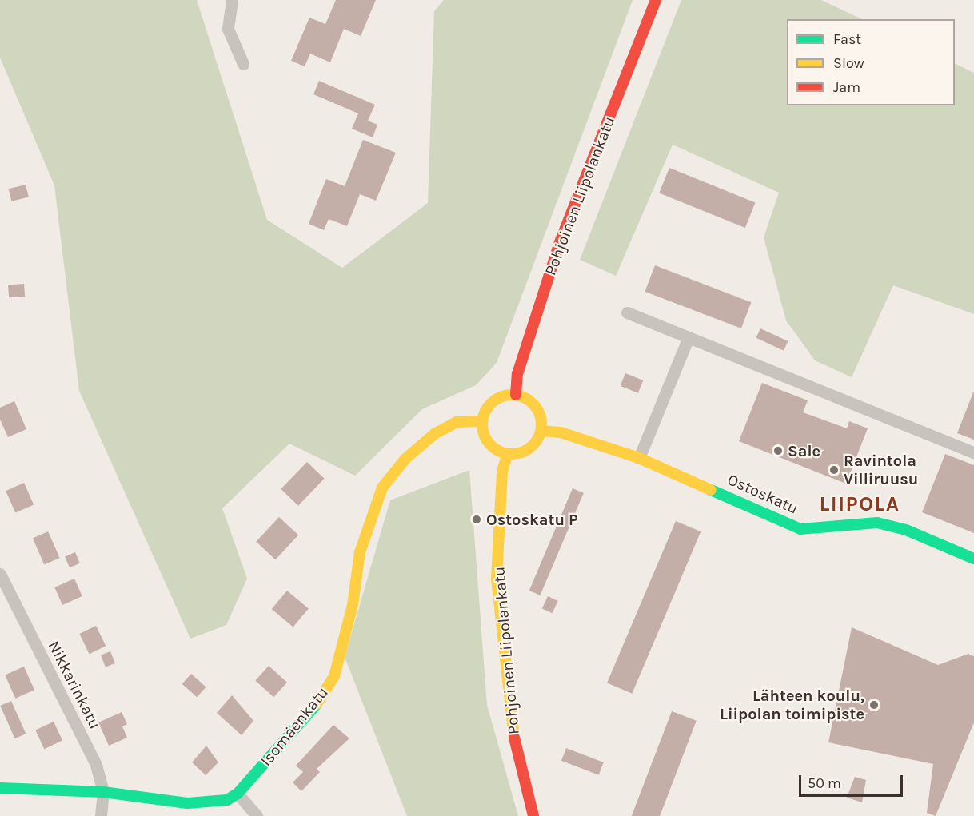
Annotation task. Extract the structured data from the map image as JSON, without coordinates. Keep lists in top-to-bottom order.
{
  "streets": {
    "street": [
      "Pohjoinen Liipolankatu",
      "Ostoskatu",
      "Nikkarinkatu",
      "Isomäenkatu"
    ]
  },
  "crossings": [
    ["Pohjoinen Liipolankatu", "Ostoskatu"],
    ["Pohjoinen Liipolankatu", "Isomäenkatu"],
    ["Ostoskatu", "Isomäenkatu"]
  ],
  "districts": ["LIIPOLA"],
  "places": [
    "Sale",
    "Ravintola Villiruusu",
    "Ostoskatu P",
    "Lähteen koulu, Liipolan toimipiste"
  ],
  "legend": ["Fast", "Slow", "Jam"],
  "scale_bar": "50 m"
}
